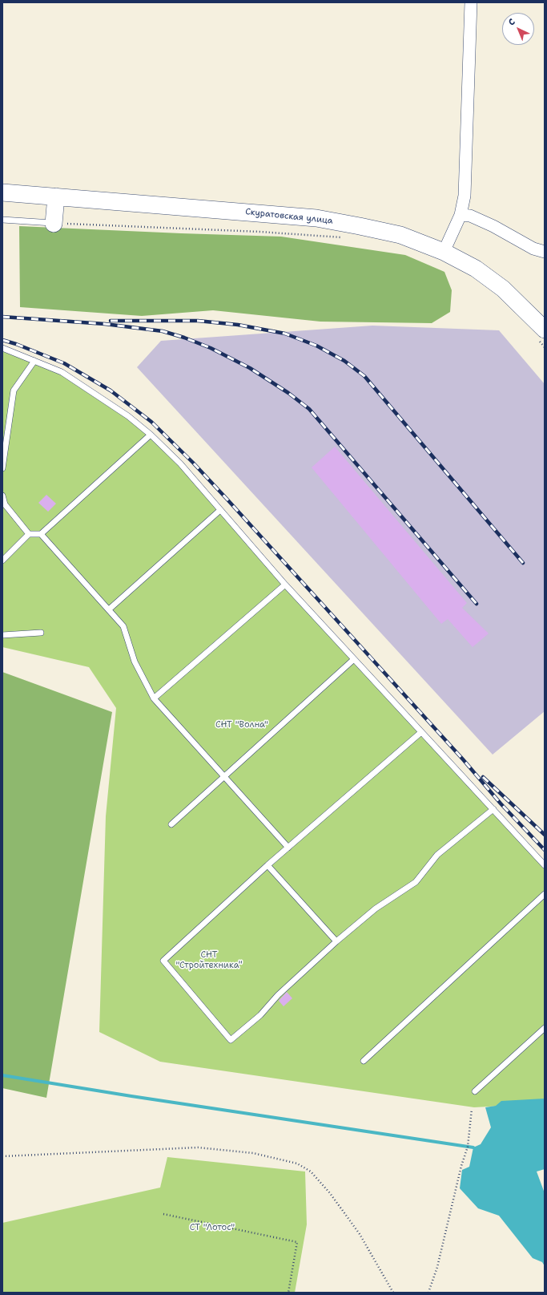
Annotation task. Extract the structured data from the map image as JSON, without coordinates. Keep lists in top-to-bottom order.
{
  "streets": {
    "street": ["Скуратовская улица"]
  },
  "parks": ["СНТ \"Волна\"", "СНТ \"Стройтехника\"", "СТ \"Лотос\""],
  "north": "top left"
}
